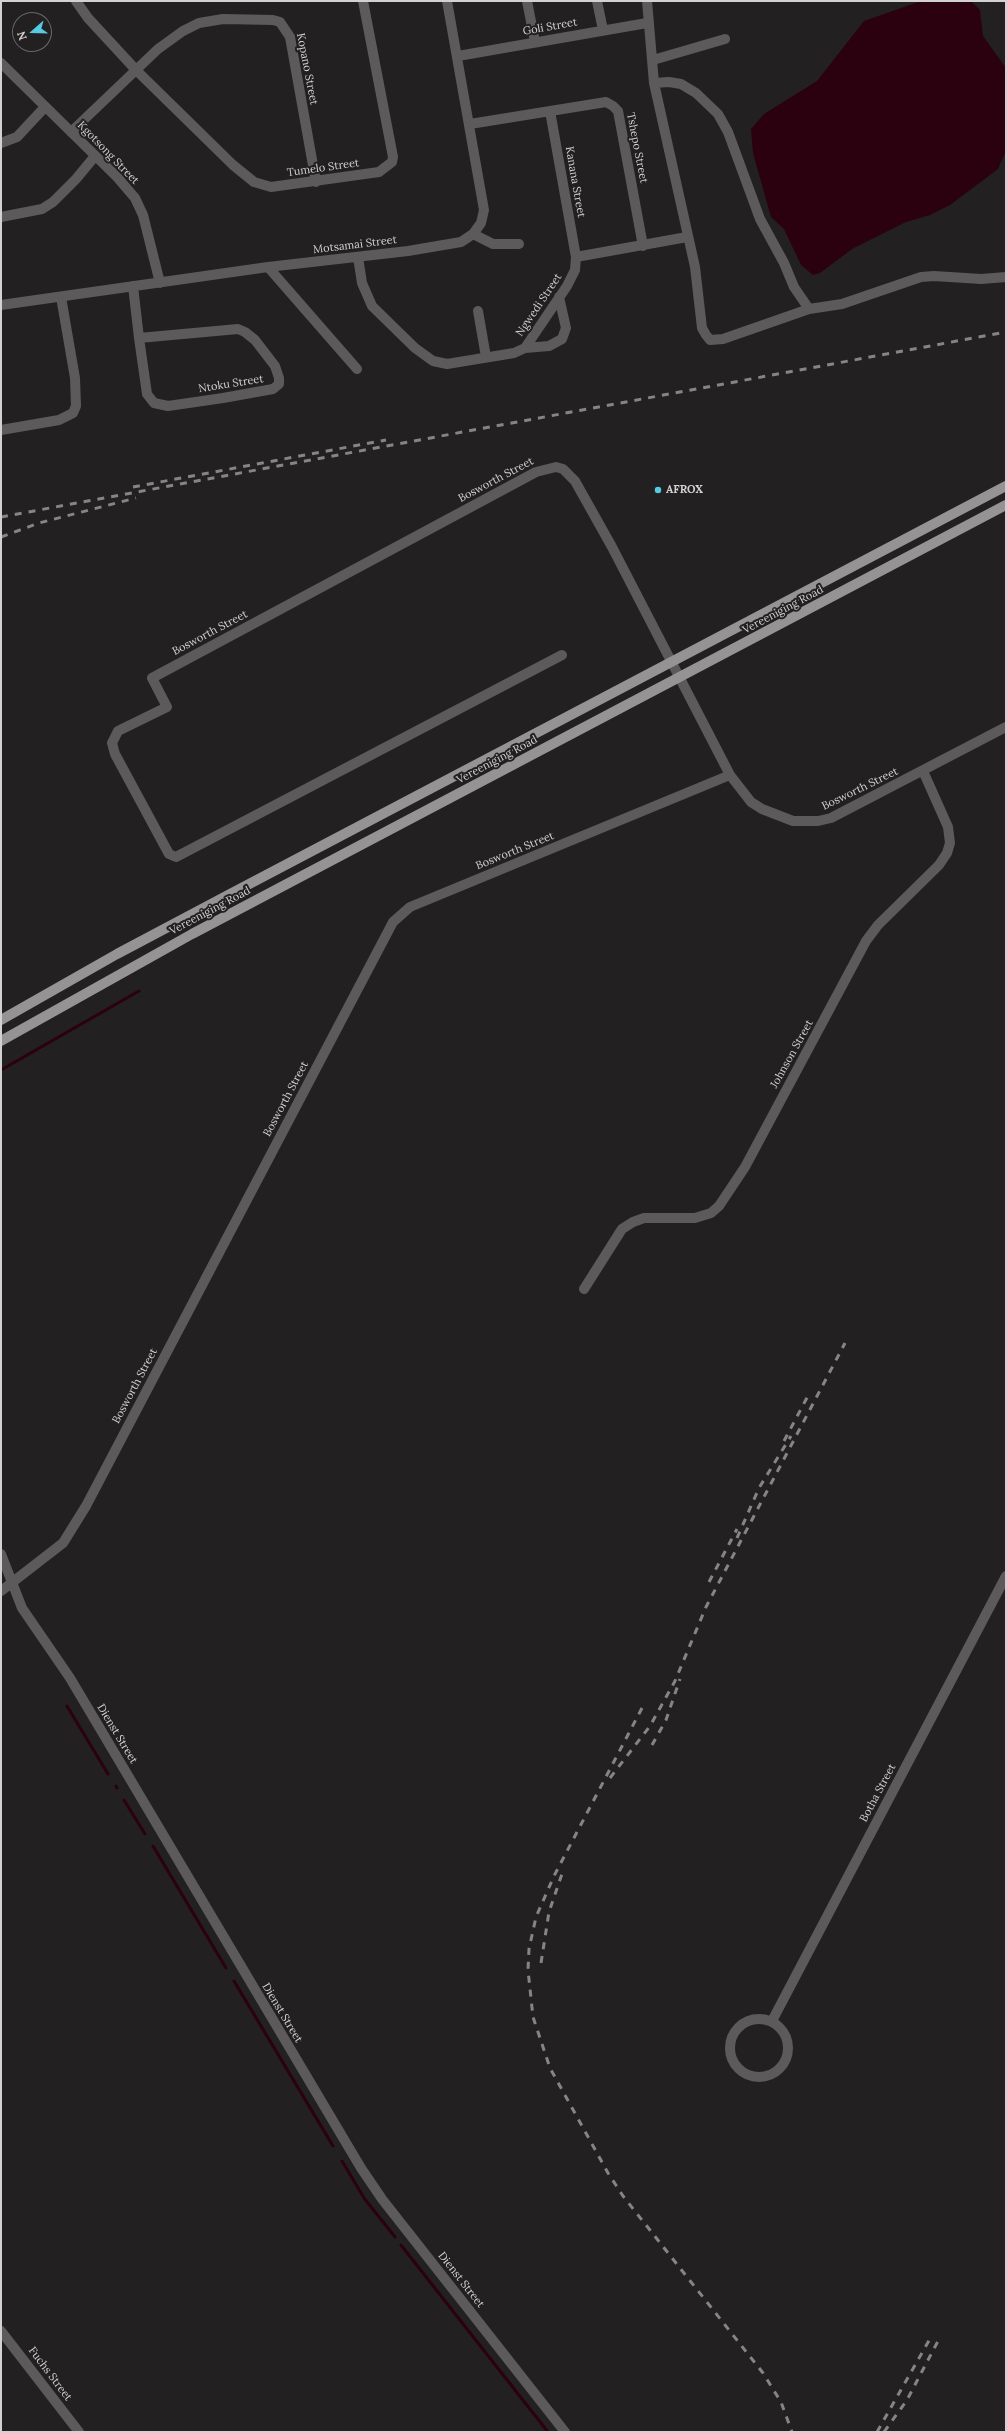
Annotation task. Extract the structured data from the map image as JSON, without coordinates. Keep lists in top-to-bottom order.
{
  "streets": {
    "main road": ["Vereeniging Road"],
    "street": [
      "Goli Street",
      "Kopano Street",
      "Tshepo Street",
      "Kgotsong Street",
      "Tumelo Street",
      "Kanana Street",
      "Motsamai Street",
      "Ngwedi Street",
      "Ntoku Street",
      "Bosworth Street",
      "Johnson Street",
      "Dienst Street",
      "Botha Street",
      "Fuchs Street"
    ]
  },
  "crossings": [
    ["Kopano Street", "Kgotsong Street"],
    ["Kopano Street", "Tumelo Street"],
    ["Tshepo Street", "Kanana Street"],
    ["Kgotsong Street", "Motsamai Street"],
    ["Kanana Street", "Ngwedi Street"],
    ["Motsamai Street", "Ngwedi Street"],
    ["Motsamai Street", "Ntoku Street"],
    ["Bosworth Street", "Vereeniging Road"],
    ["Bosworth Street", "Johnson Street"],
    ["Bosworth Street", "Dienst Street"]
  ],
  "places": ["AFROX"],
  "north": "left"
}
